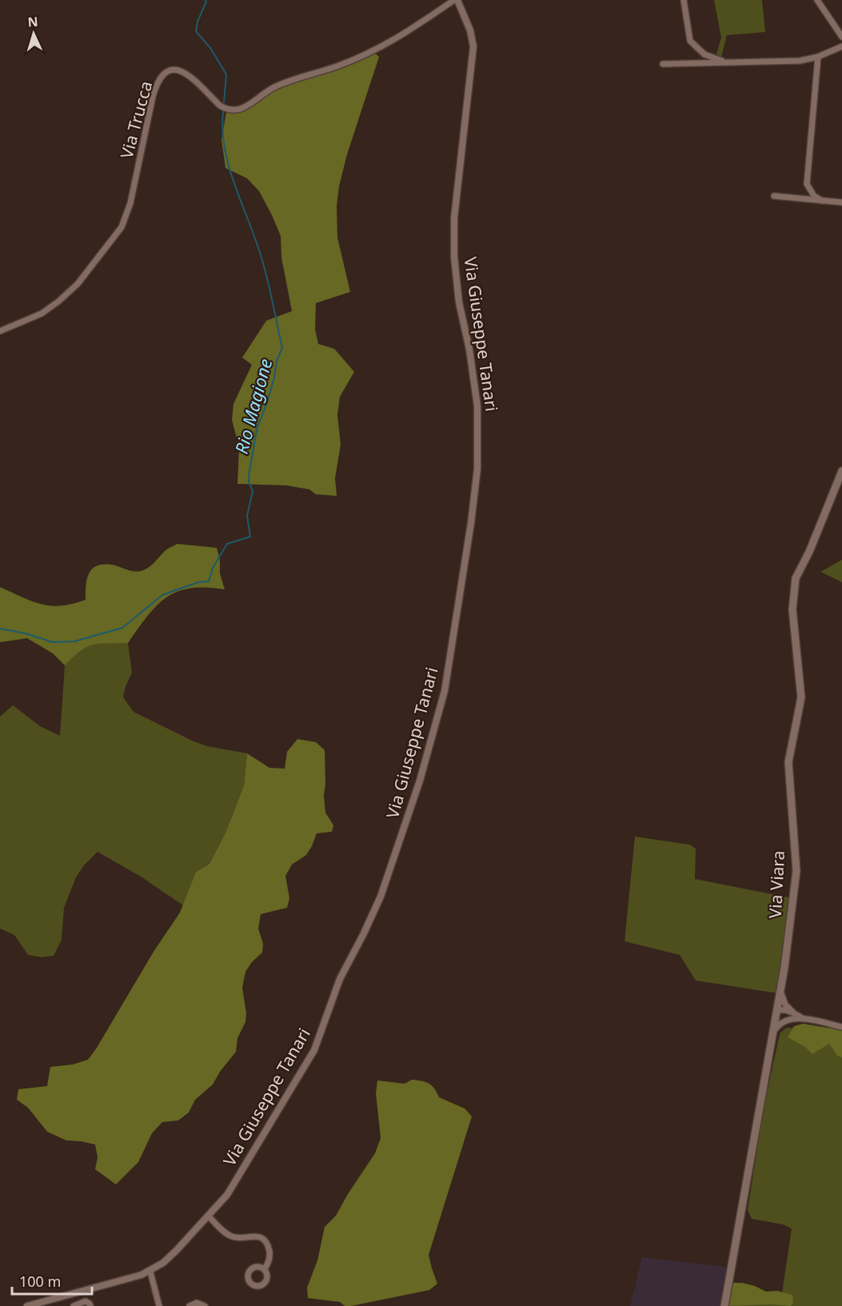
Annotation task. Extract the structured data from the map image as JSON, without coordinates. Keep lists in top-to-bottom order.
{
  "streets": {
    "main road": ["Via Viara"],
    "street": ["Via Trucca", "Via Giuseppe Tanari"]
  },
  "crossings": [
    ["Via Trucca", "Via Giuseppe Tanari"]
  ],
  "water": ["Rio Magione"],
  "scale_bar": "100 m",
  "north": "top"
}
